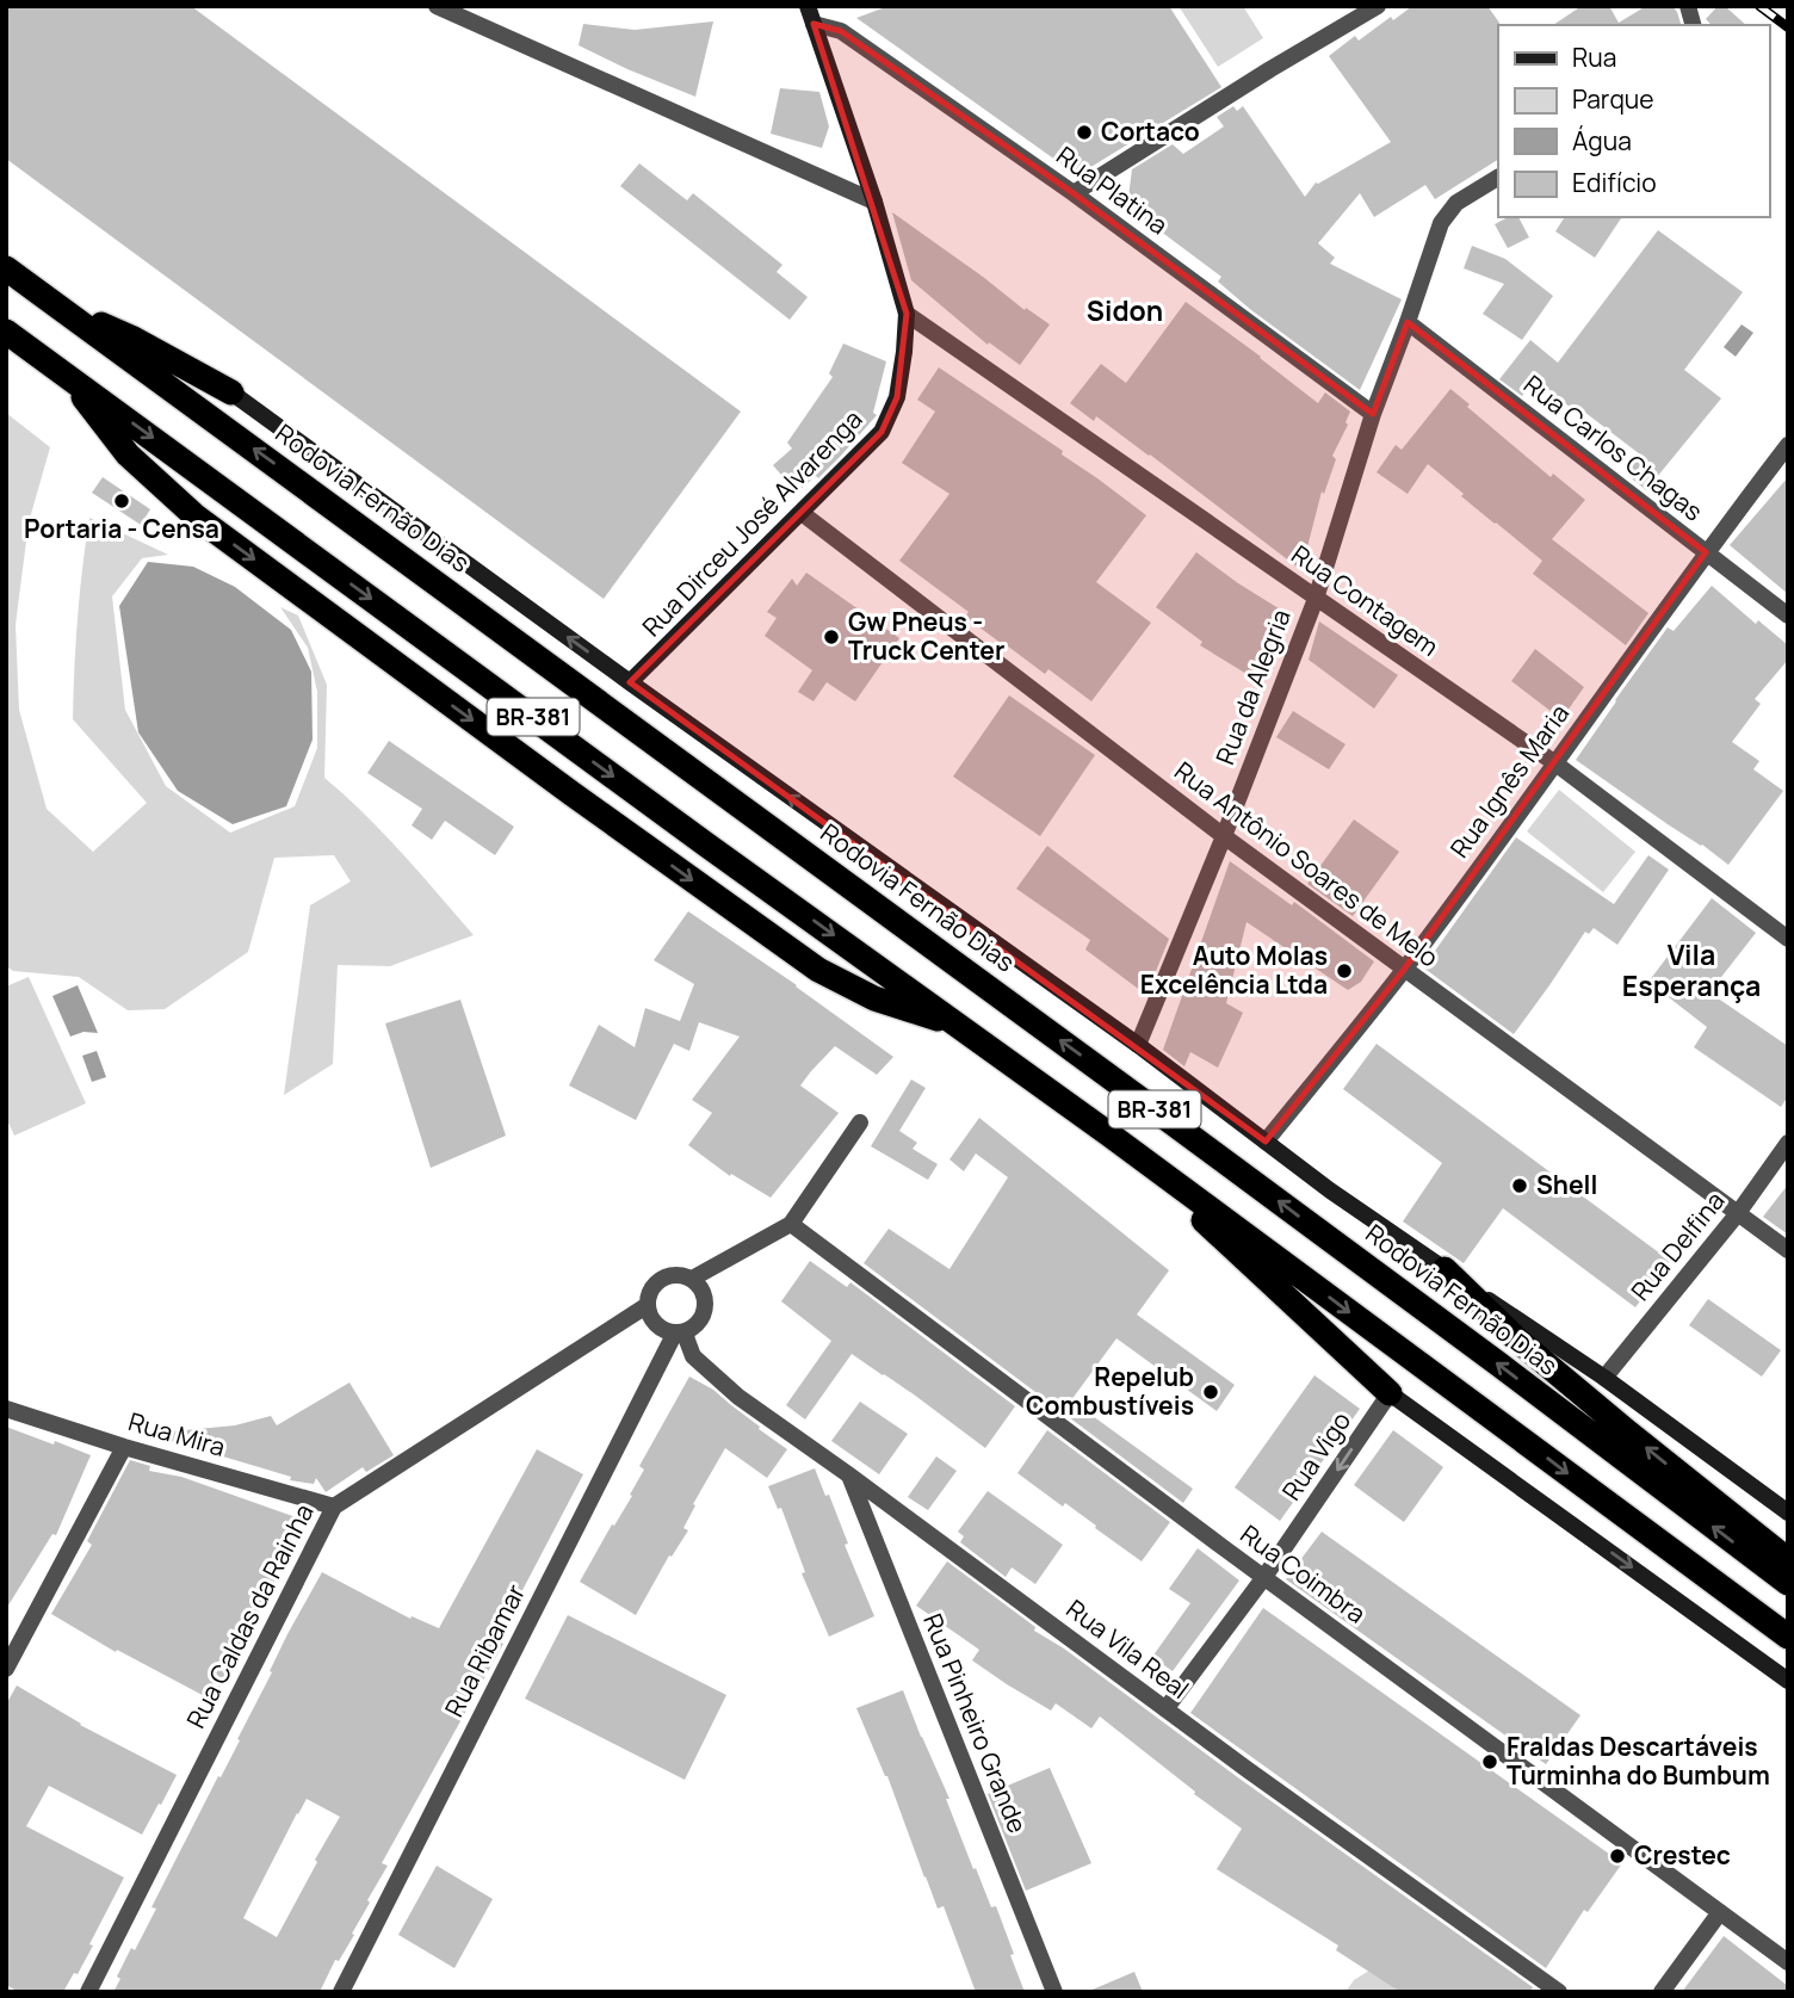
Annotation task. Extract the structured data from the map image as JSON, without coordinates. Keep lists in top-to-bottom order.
{
  "streets": {
    "highway": ["Rodovia Fernão Dias", "BR-381"],
    "main road": ["Rua Dirceu José Alvarenga"],
    "street": [
      "Rua Platina",
      "Rua Carlos Chagas",
      "Rua Contagem",
      "Rua da Alegria",
      "Rua Ignês Maria",
      "Rua Antônio Soares de Melo",
      "Rua Delfina",
      "Rua Mira",
      "Rua Vigo",
      "Rua Coimbra",
      "Rua Caldas da Rainha",
      "Rua Vila Real",
      "Rua Ribamar",
      "Rua Pinheiro Grande"
    ]
  },
  "crossings": [
    ["Rua Platina", "Rua Dirceu José Alvarenga"],
    ["Rua Platina", "Rua da Alegria"],
    ["Rua Carlos Chagas", "Rua da Alegria"],
    ["Rua Carlos Chagas", "Rua Ignês Maria"],
    ["Rodovia Fernão Dias", "Rua Dirceu José Alvarenga"],
    ["Rodovia Fernão Dias", "Rua da Alegria"],
    ["Rodovia Fernão Dias", "BR-381"],
    ["Rodovia Fernão Dias", "Rua Ignês Maria"],
    ["Rodovia Fernão Dias", "Rua Delfina"],
    ["Rua Dirceu José Alvarenga", "Rua Contagem"],
    ["Rua Dirceu José Alvarenga", "Rua Antônio Soares de Melo"],
    ["Rua Contagem", "Rua da Alegria"],
    ["Rua Contagem", "Rua Ignês Maria"],
    ["Rua da Alegria", "Rua Antônio Soares de Melo"],
    ["BR-381", "Rua Vigo"],
    ["Rua Ignês Maria", "Rua Antônio Soares de Melo"],
    ["Rua Antônio Soares de Melo", "Rua Delfina"],
    ["Rua Mira", "Rua Caldas da Rainha"],
    ["Rua Vigo", "Rua Coimbra"],
    ["Rua Vigo", "Rua Vila Real"],
    ["Rua Caldas da Rainha", "Rua Vila Real"],
    ["Rua Caldas da Rainha", "Rua Ribamar"],
    ["Rua Vila Real", "Rua Ribamar"],
    ["Rua Vila Real", "Rua Pinheiro Grande"]
  ],
  "one_way": ["Rua Vigo"],
  "districts": ["Sidon", "Vila Esperança"],
  "places": [
    "Cortaco",
    "Portaria - Censa",
    "Gw Pneus - Truck Center",
    "Auto Molas Excelência Ltda",
    "Shell",
    "Repelub Combustíveis",
    "Fraldas Descartáveis Turminha do Bumbum",
    "Crestec"
  ],
  "legend": [
    "Rua",
    "Parque",
    "Água",
    "Edifício"
  ]
}
